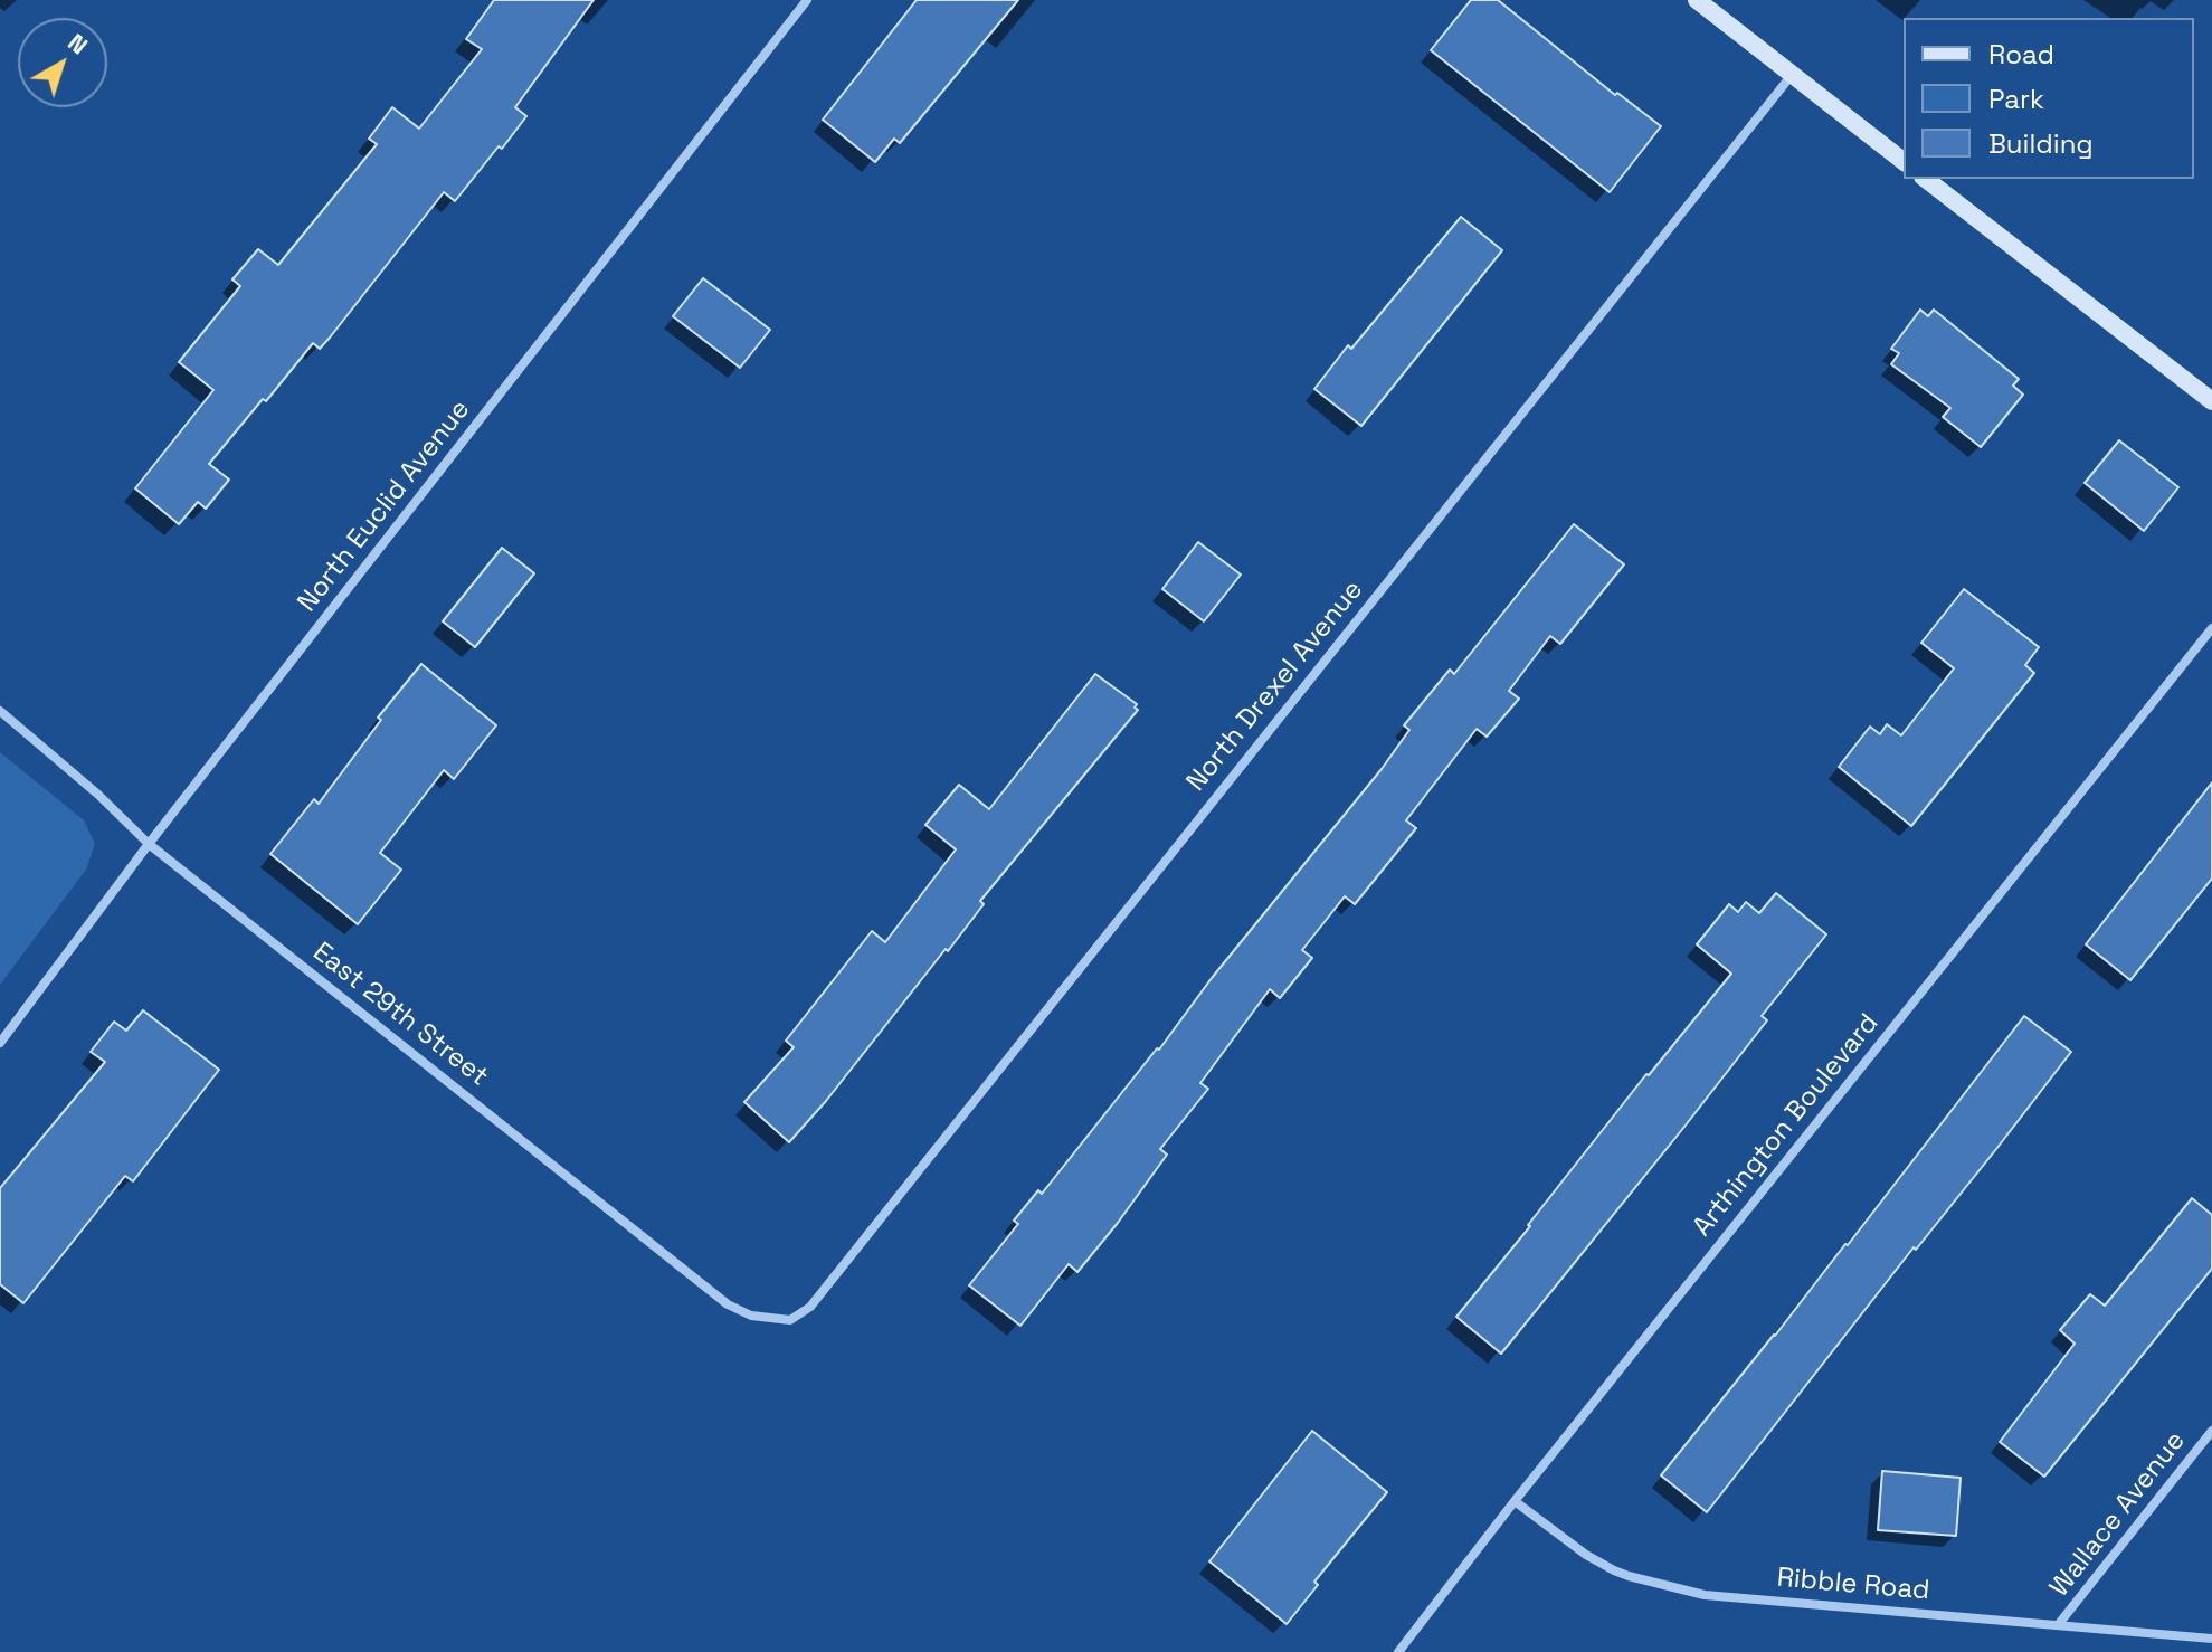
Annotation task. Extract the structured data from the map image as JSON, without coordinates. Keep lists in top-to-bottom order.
{
  "streets": {
    "street": [
      "North Euclid Avenue",
      "North Drexel Avenue",
      "East 29th Street",
      "Arthington Boulevard",
      "Wallace Avenue",
      "Ribble Road"
    ]
  },
  "crossings": [
    ["North Euclid Avenue", "East 29th Street"],
    ["North Drexel Avenue", "East 29th Street"],
    ["Arthington Boulevard", "Ribble Road"],
    ["Wallace Avenue", "Ribble Road"]
  ],
  "legend": ["Road", "Park", "Building"],
  "north": "top right"
}
